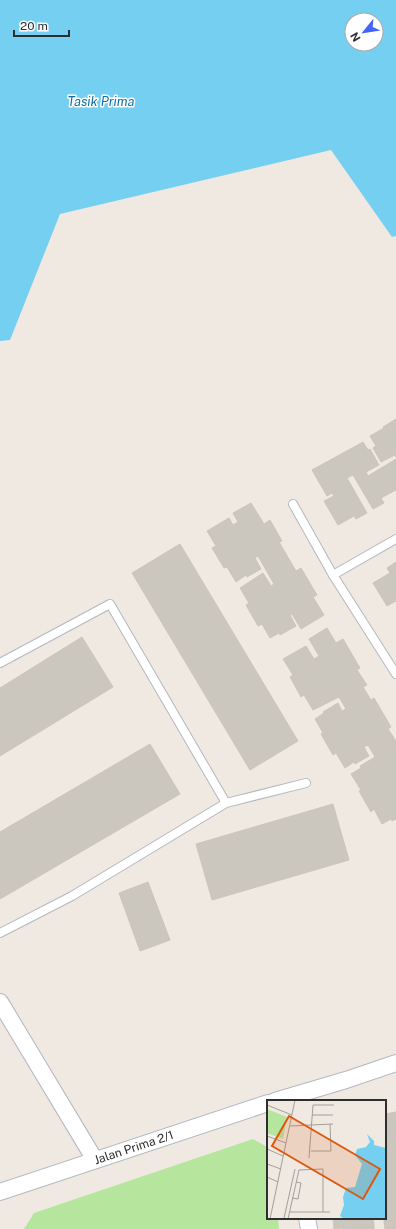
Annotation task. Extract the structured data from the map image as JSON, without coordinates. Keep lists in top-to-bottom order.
{
  "streets": {
    "street": ["Jalan Prima 2/1"]
  },
  "water": ["Tasik Prima"],
  "scale_bar": "20 m",
  "north": "bottom left"
}
